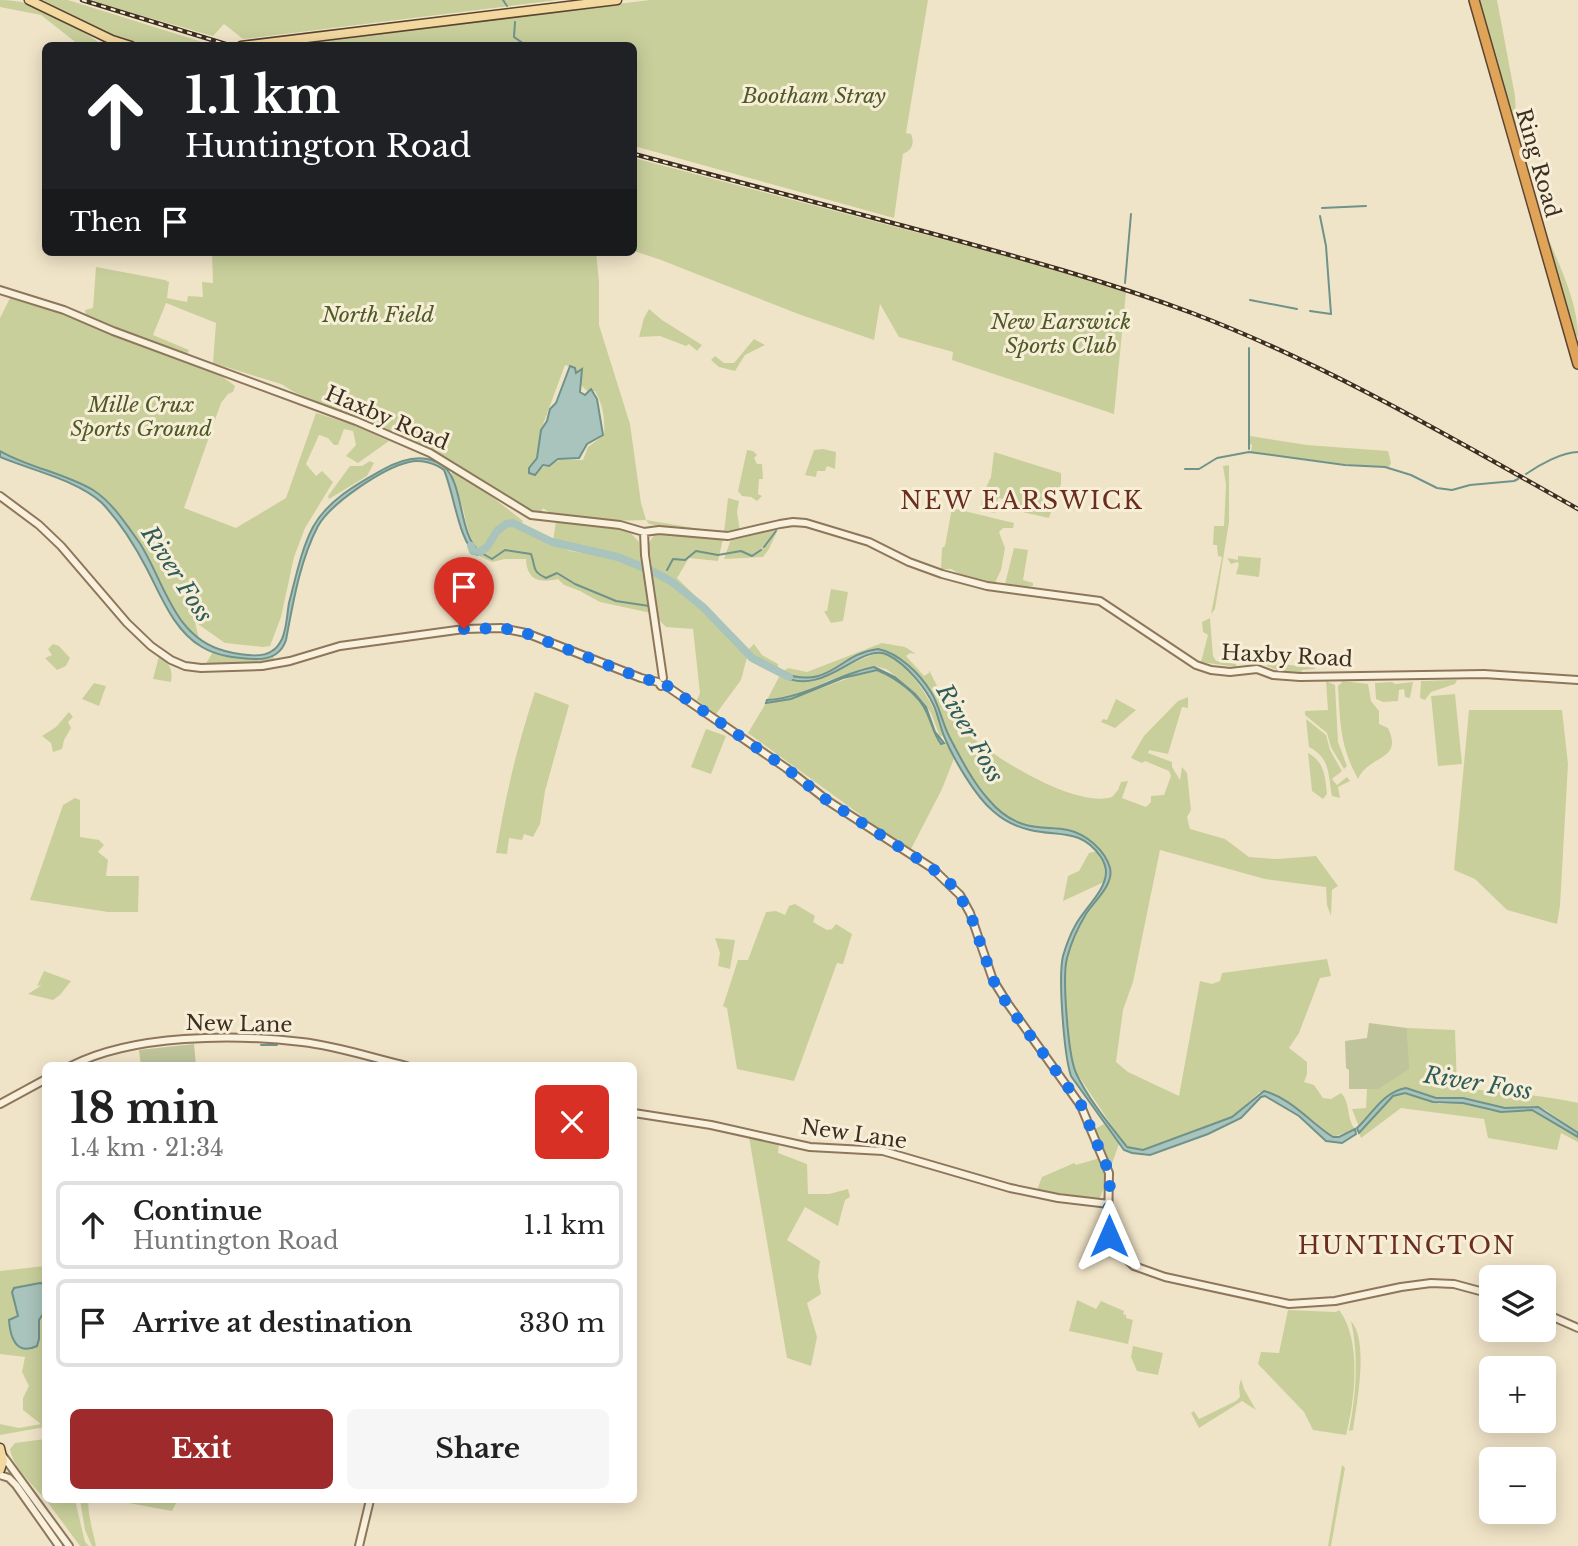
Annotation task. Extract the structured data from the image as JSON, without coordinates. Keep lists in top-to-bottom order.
{
  "streets": {
    "highway": ["Ring Road"],
    "street": ["Haxby Road", "New Lane"]
  },
  "districts": ["NEW EARSWICK", "HUNTINGTON"],
  "water": ["River Foss"],
  "parks": [
    "Bootham Stray",
    "North Field",
    "New Earswick Sports Club",
    "Mille Crux Sports Ground"
  ],
  "page": {
    "turn": ["1.1 km", "Huntington Road"],
    "then": "Then",
    "heading": ["18 min", "1.4 km · 21:34"],
    "list": [
      {
        "name": "Continue",
        "note": "Huntington Road",
        "value": "1.1 km"
      },
      {
        "name": "Arrive at destination",
        "value": "330 m"
      }
    ],
    "map_buttons": ["+", "−"],
    "buttons": ["Exit", "Share"]
  }
}
